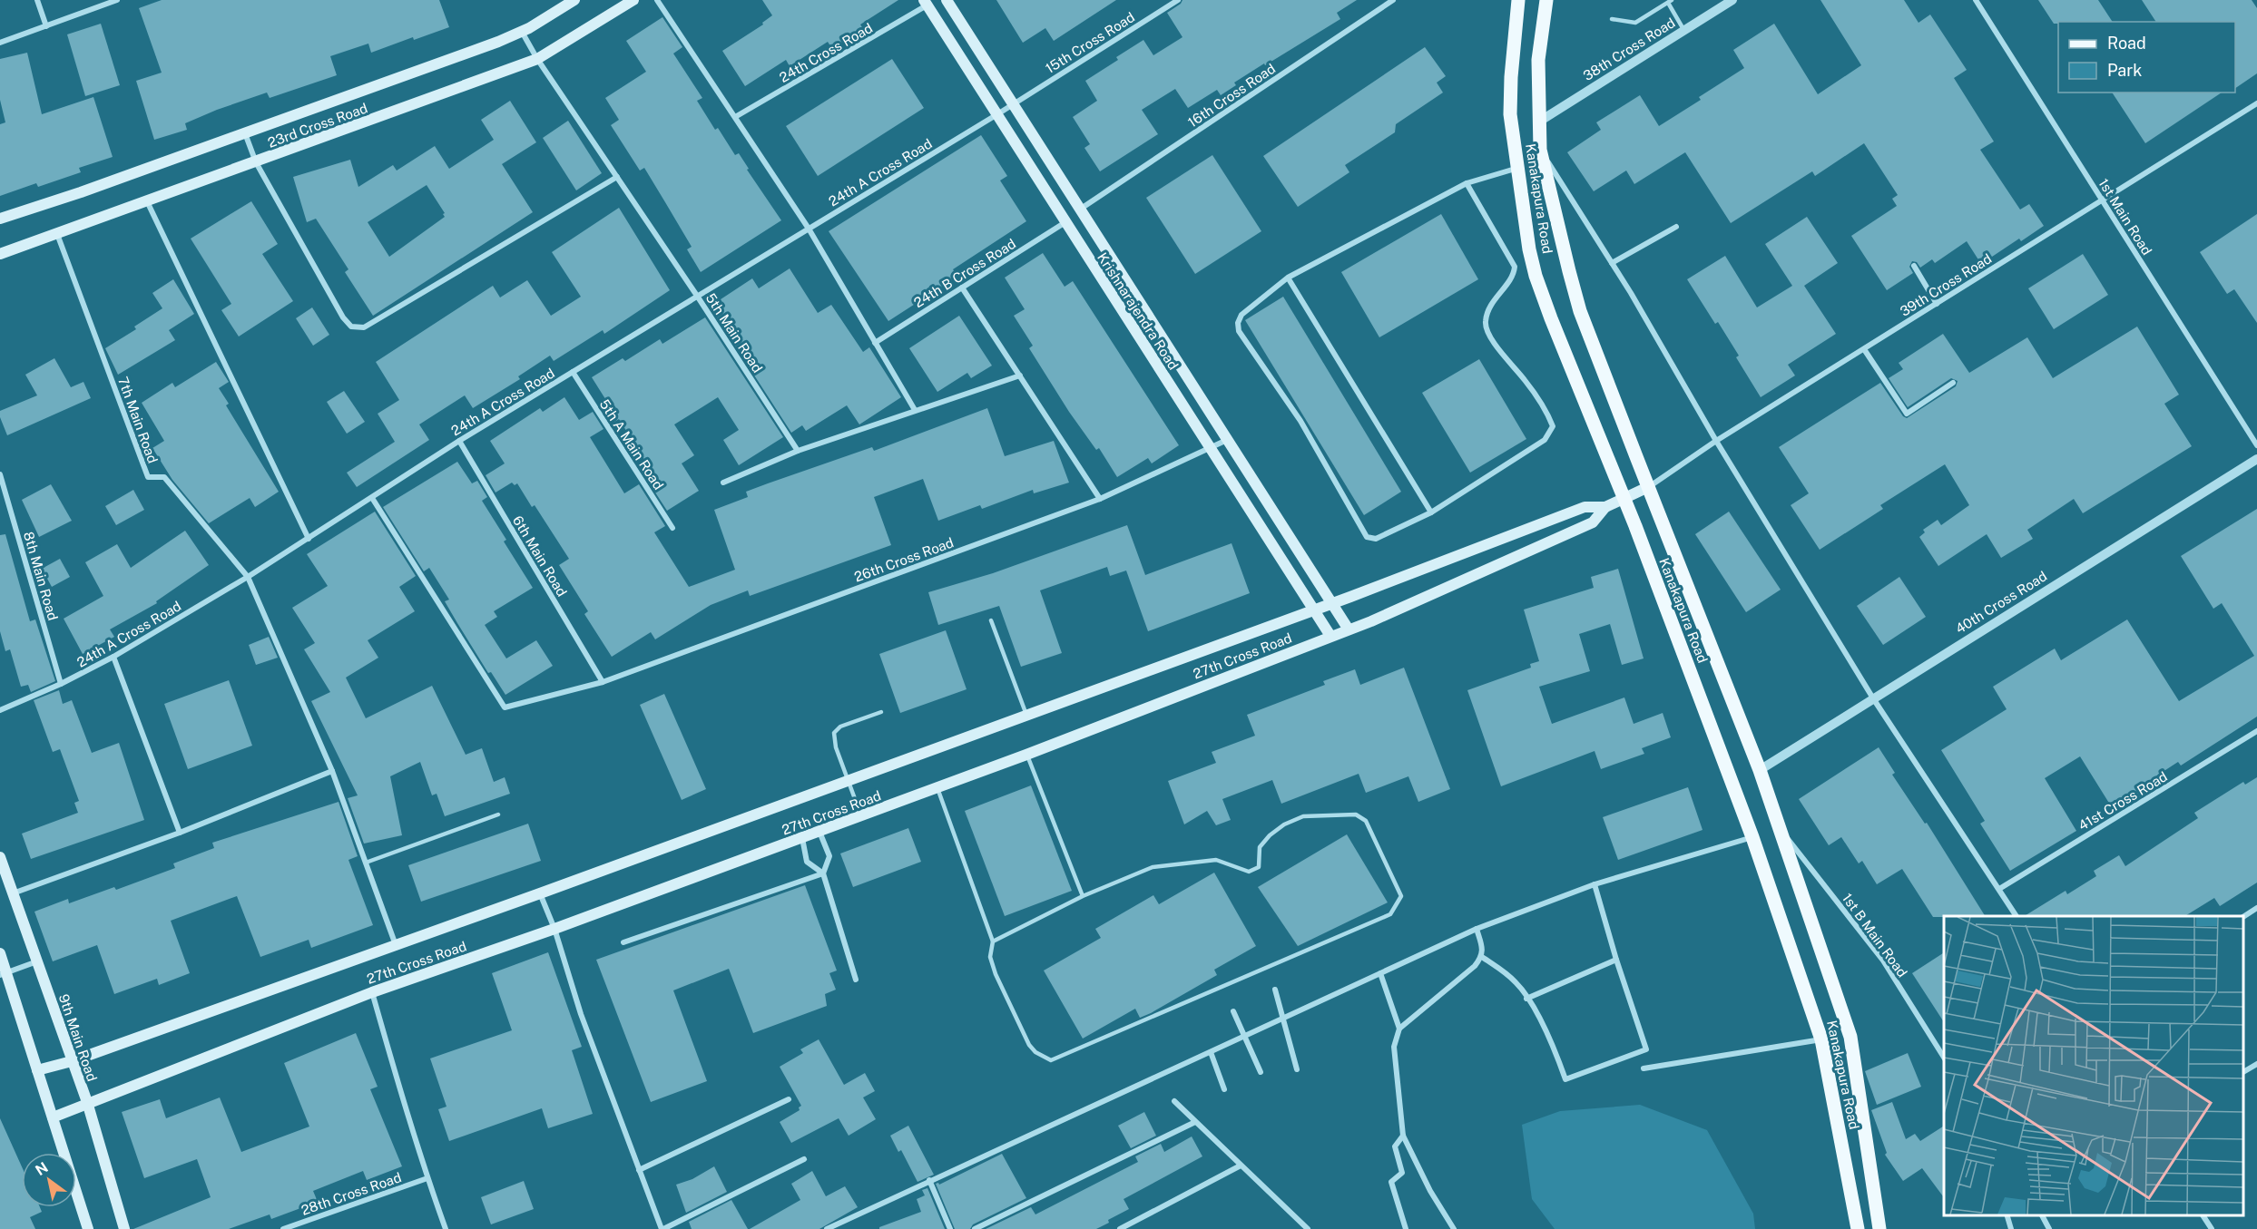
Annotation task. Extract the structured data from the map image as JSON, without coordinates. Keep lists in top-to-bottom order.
{
  "streets": {
    "main road": [
      "23rd Cross Road",
      "Kanakapura Road",
      "Krishnarajendra Road",
      "27th Cross Road",
      "9th Main Road"
    ],
    "street": [
      "15th Cross Road",
      "38th Cross Road",
      "24th Cross Road",
      "16th Cross Road",
      "24th A Cross Road",
      "1st Main Road",
      "24th B Cross Road",
      "39th Cross Road",
      "5th Main Road",
      "7th Main Road",
      "5th A Main Road",
      "6th Main Road",
      "26th Cross Road",
      "8th Main Road",
      "40th Cross Road",
      "41st Cross Road",
      "1st B Main Road",
      "28th Cross Road"
    ]
  },
  "crossings": [
    ["15th Cross Road", "24th A Cross Road"],
    ["15th Cross Road", "Krishnarajendra Road"],
    ["38th Cross Road", "Kanakapura Road"],
    ["24th Cross Road", "Krishnarajendra Road"],
    ["16th Cross Road", "Krishnarajendra Road"],
    ["23rd Cross Road", "5th Main Road"],
    ["23rd Cross Road", "7th Main Road"],
    ["24th A Cross Road", "Krishnarajendra Road"],
    ["24th A Cross Road", "5th Main Road"],
    ["24th A Cross Road", "7th Main Road"],
    ["24th A Cross Road", "5th A Main Road"],
    ["24th A Cross Road", "6th Main Road"],
    ["24th A Cross Road", "26th Cross Road"],
    ["24th A Cross Road", "8th Main Road"],
    ["Kanakapura Road", "39th Cross Road"],
    ["Kanakapura Road", "40th Cross Road"],
    ["Kanakapura Road", "27th Cross Road"],
    ["Kanakapura Road", "1st B Main Road"],
    ["1st Main Road", "39th Cross Road"],
    ["24th B Cross Road", "Krishnarajendra Road"],
    ["39th Cross Road", "27th Cross Road"],
    ["Krishnarajendra Road", "26th Cross Road"],
    ["Krishnarajendra Road", "27th Cross Road"],
    ["6th Main Road", "26th Cross Road"],
    ["27th Cross Road", "9th Main Road"]
  ],
  "legend": ["Road", "Park"],
  "north": "top left"
}
